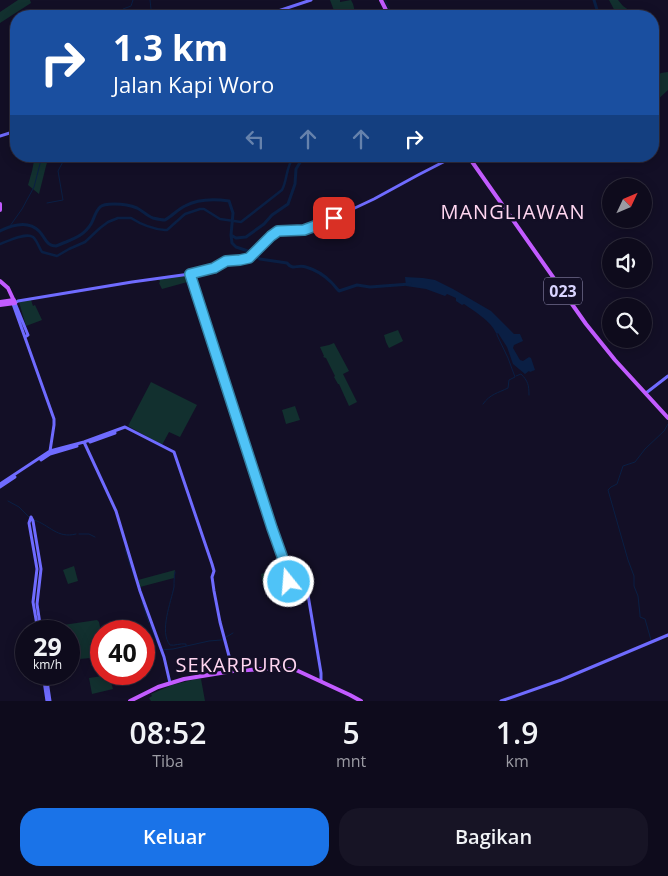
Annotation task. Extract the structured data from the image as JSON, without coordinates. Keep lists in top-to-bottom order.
{
  "streets": {
    "main road": ["023"]
  },
  "districts": ["MANGLIAWAN", "SEKARPURO"],
  "north": "top right",
  "page": {
    "turn": ["1.3 km", "Jalan Kapi Woro"],
    "speed": "29 km/h",
    "limit": "40",
    "eta": [
      "08:52",
      "Tiba",
      "5",
      "mnt",
      "1.9",
      "km"
    ],
    "buttons": ["Keluar", "Bagikan"]
  }
}
